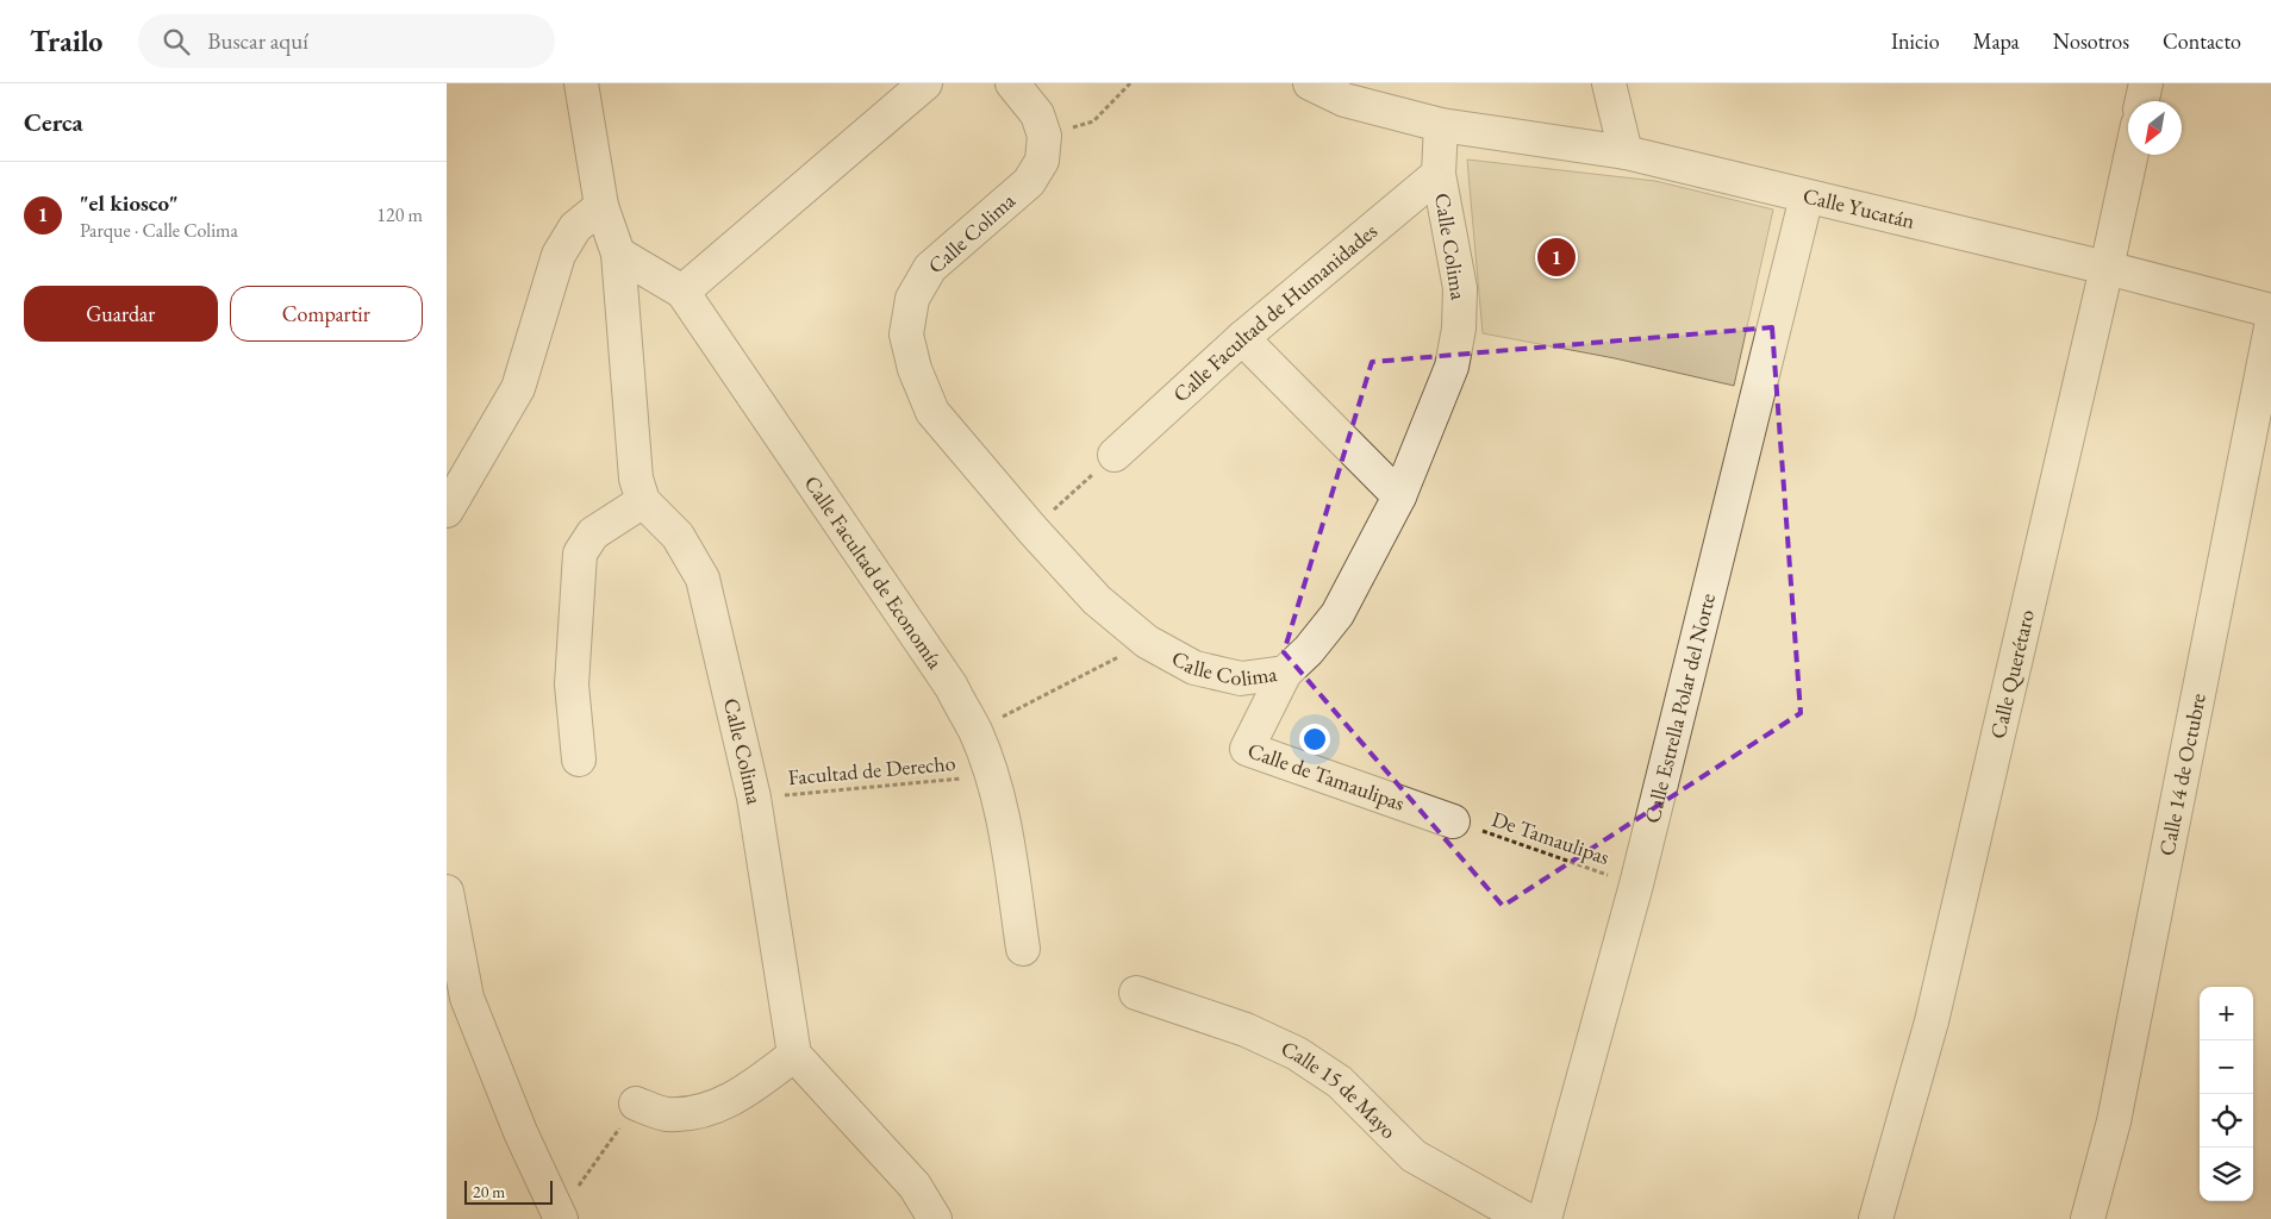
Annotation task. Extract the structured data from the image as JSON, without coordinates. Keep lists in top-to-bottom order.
{
  "streets": {
    "street": [
      "Calle Yucatán",
      "Calle Colima",
      "Calle Facultad de Humanidades",
      "Calle Facultad de Economía",
      "Calle Querétaro",
      "Calle Estrella Polar del Norte",
      "Calle 14 de Octubre",
      "Calle de Tamaulipas",
      "Calle 15 de Mayo"
    ],
    "path": ["Facultad de Derecho", "De Tamaulipas"]
  },
  "crossings": [
    ["Calle Yucatán", "Calle Colima"],
    ["Calle Yucatán", "Calle Querétaro"],
    ["Calle Yucatán", "Calle Estrella Polar del Norte"],
    ["Calle Colima", "Calle Facultad de Humanidades"],
    ["Calle Colima", "Facultad de Derecho"],
    ["Calle Colima", "Calle de Tamaulipas"],
    ["Calle Facultad de Economía", "Facultad de Derecho"],
    ["Calle Estrella Polar del Norte", "De Tamaulipas"],
    ["Calle de Tamaulipas", "De Tamaulipas"]
  ],
  "scale_bar": "20 m",
  "north": "bottom left",
  "page": {
    "header": "Trailo",
    "search": "Buscar aquí",
    "nav": [
      "Inicio",
      "Mapa",
      "Nosotros",
      "Contacto"
    ],
    "heading": "Cerca",
    "list": [
      {
        "mark": "1",
        "name": "\"el kiosco\"",
        "note": "Parque · Calle Colima",
        "value": "120 m"
      }
    ],
    "pins": "1",
    "buttons": ["Guardar", "Compartir"],
    "map_buttons": ["+", "−"],
    "scale": "20 m"
  }
}
